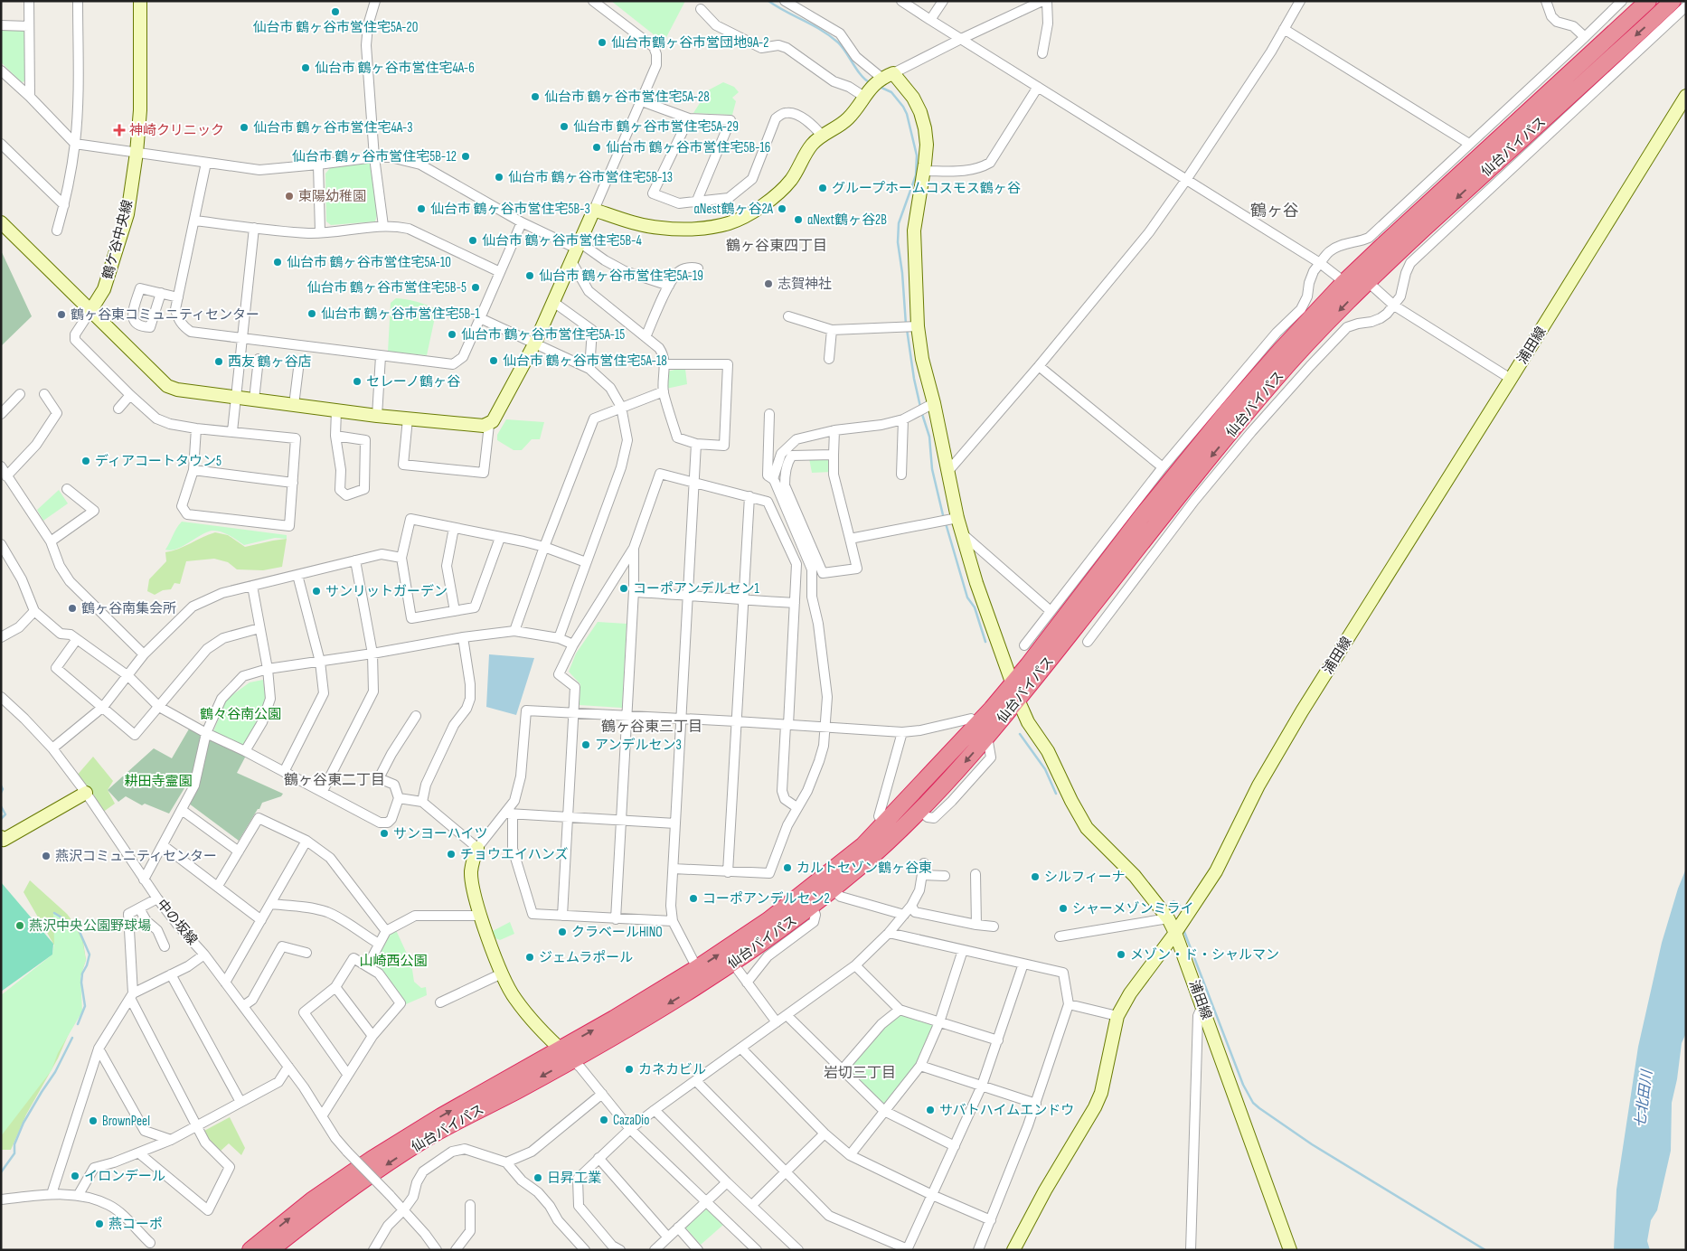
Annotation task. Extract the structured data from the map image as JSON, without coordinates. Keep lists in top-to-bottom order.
{
  "streets": {
    "highway": ["仙台バイパス"],
    "street": ["鶴ケ谷中央線", "浦田線", "中の坂線"]
  },
  "districts": [
    "鶴ヶ谷",
    "鶴ヶ谷東四丁目",
    "鶴ヶ谷東三丁目",
    "鶴ヶ谷東二丁目",
    "岩切三丁目"
  ],
  "water": ["七北田川"],
  "parks": ["鶴々谷南公園", "耕田寺霊園", "山崎西公園"],
  "places": {
    "other": [
      "仙台市 鶴ヶ谷市営住宅5A-20",
      "仙台市鶴ヶ谷市営団地9A-2",
      "仙台市 鶴ヶ谷市営住宅4A-6",
      "仙台市 鶴ヶ谷市営住宅5A-28",
      "仙台市 鶴ヶ谷市営住宅5A-29",
      "仙台市 鶴ヶ谷市営住宅4A-3",
      "仙台市 鶴ヶ谷市営住宅5B-16",
      "仙台市 鶴ヶ谷市営住宅5B-12",
      "仙台市 鶴ヶ谷市営住宅5B-13",
      "グループホームコスモス鶴ヶ谷",
      "東陽幼稚園",
      "仙台市 鶴ヶ谷市営住宅5B-3",
      "αNest鶴ヶ谷2A",
      "αNext鶴ヶ谷2B",
      "仙台市 鶴ヶ谷市営住宅5B-4",
      "仙台市 鶴ヶ谷市営住宅5A-10",
      "仙台市 鶴ヶ谷市営住宅5A-19",
      "志賀神社",
      "仙台市 鶴ヶ谷市営住宅5B-5",
      "仙台市 鶴ヶ谷市営住宅5B-1",
      "鶴ヶ谷東コミュニティセンター",
      "仙台市 鶴ヶ谷市営住宅5A-15",
      "仙台市 鶴ヶ谷市営住宅5A-18",
      "西友 鶴ヶ谷店",
      "セレーノ鶴ヶ谷",
      "ディアコートタウン5",
      "コーポアンデルセン1",
      "サンリットガーデン",
      "鶴ヶ谷南集会所",
      "アンデルセン3",
      "サンヨーハイツ",
      "チョウエイハンズ",
      "燕沢コミュニティセンター",
      "カルトセゾン鶴ヶ谷東",
      "シルフィーナ",
      "コーポアンデルセン2",
      "シャーメゾンミライ",
      "燕沢中央公園野球場",
      "クラベールHINO",
      "メゾン・ド・シャルマン",
      "ジェムラポール",
      "カネカビル",
      "サバトハイムエンドウ",
      "CazaDio",
      "BrownPeel",
      "イロンデール",
      "日昇工業",
      "燕コーポ"
    ],
    "health": ["神崎クリニック"]
  }
}
